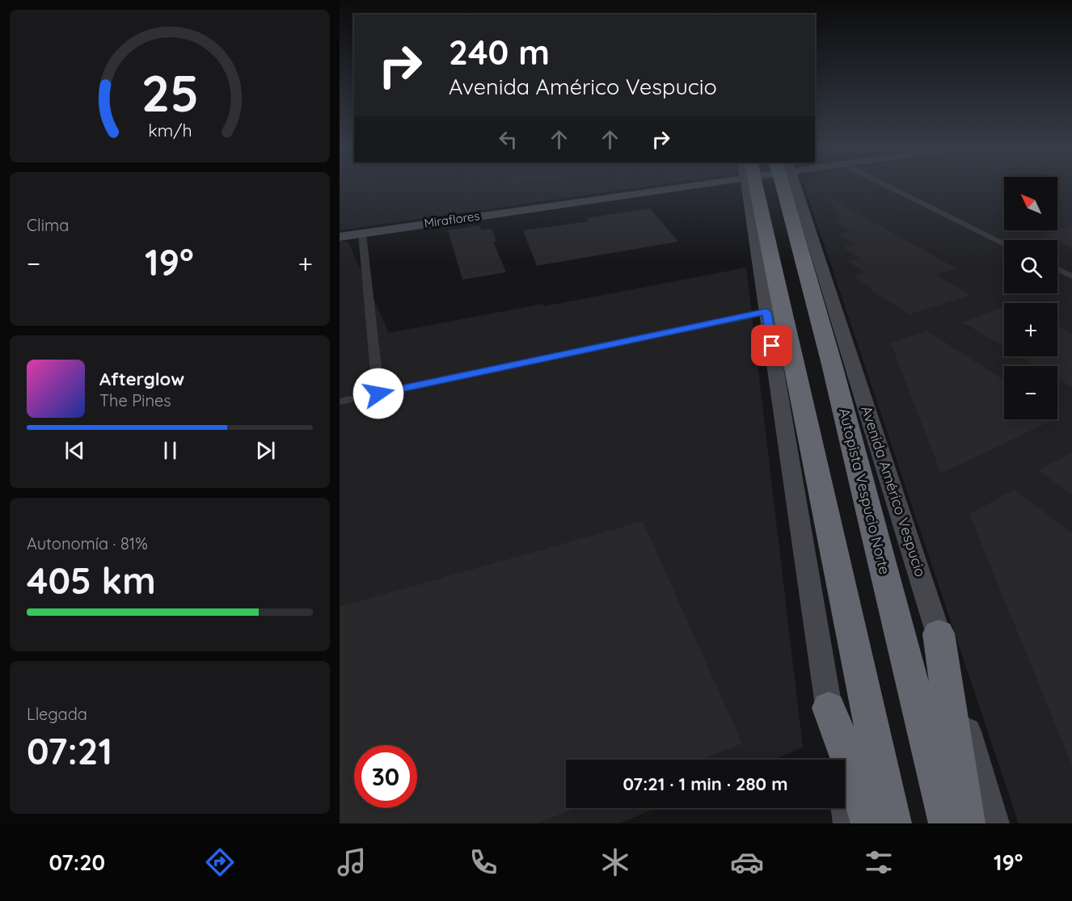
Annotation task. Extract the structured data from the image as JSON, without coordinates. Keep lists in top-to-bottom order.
{
  "streets": {
    "highway": ["Autopista Vespucio Norte"],
    "main road": ["Miraflores", "Avenida Américo Vespucio"]
  },
  "north": "top left",
  "page": {
    "turn": ["240 m", "Avenida Américo Vespucio"],
    "tile": [
      "Clima",
      ["Autonomía · 81%", "405 km"],
      ["Llegada", "07:21"]
    ],
    "map_buttons": ["+", "−"],
    "heat": ["−", "19°", "+"],
    "song": ["Afterglow", "The Pines"],
    "limit": "30",
    "trip": "07:21 · 1 min · 280 m",
    "tabs": ["07:20", "19°"],
    "gauge": ["25", "km/h"]
  }
}
